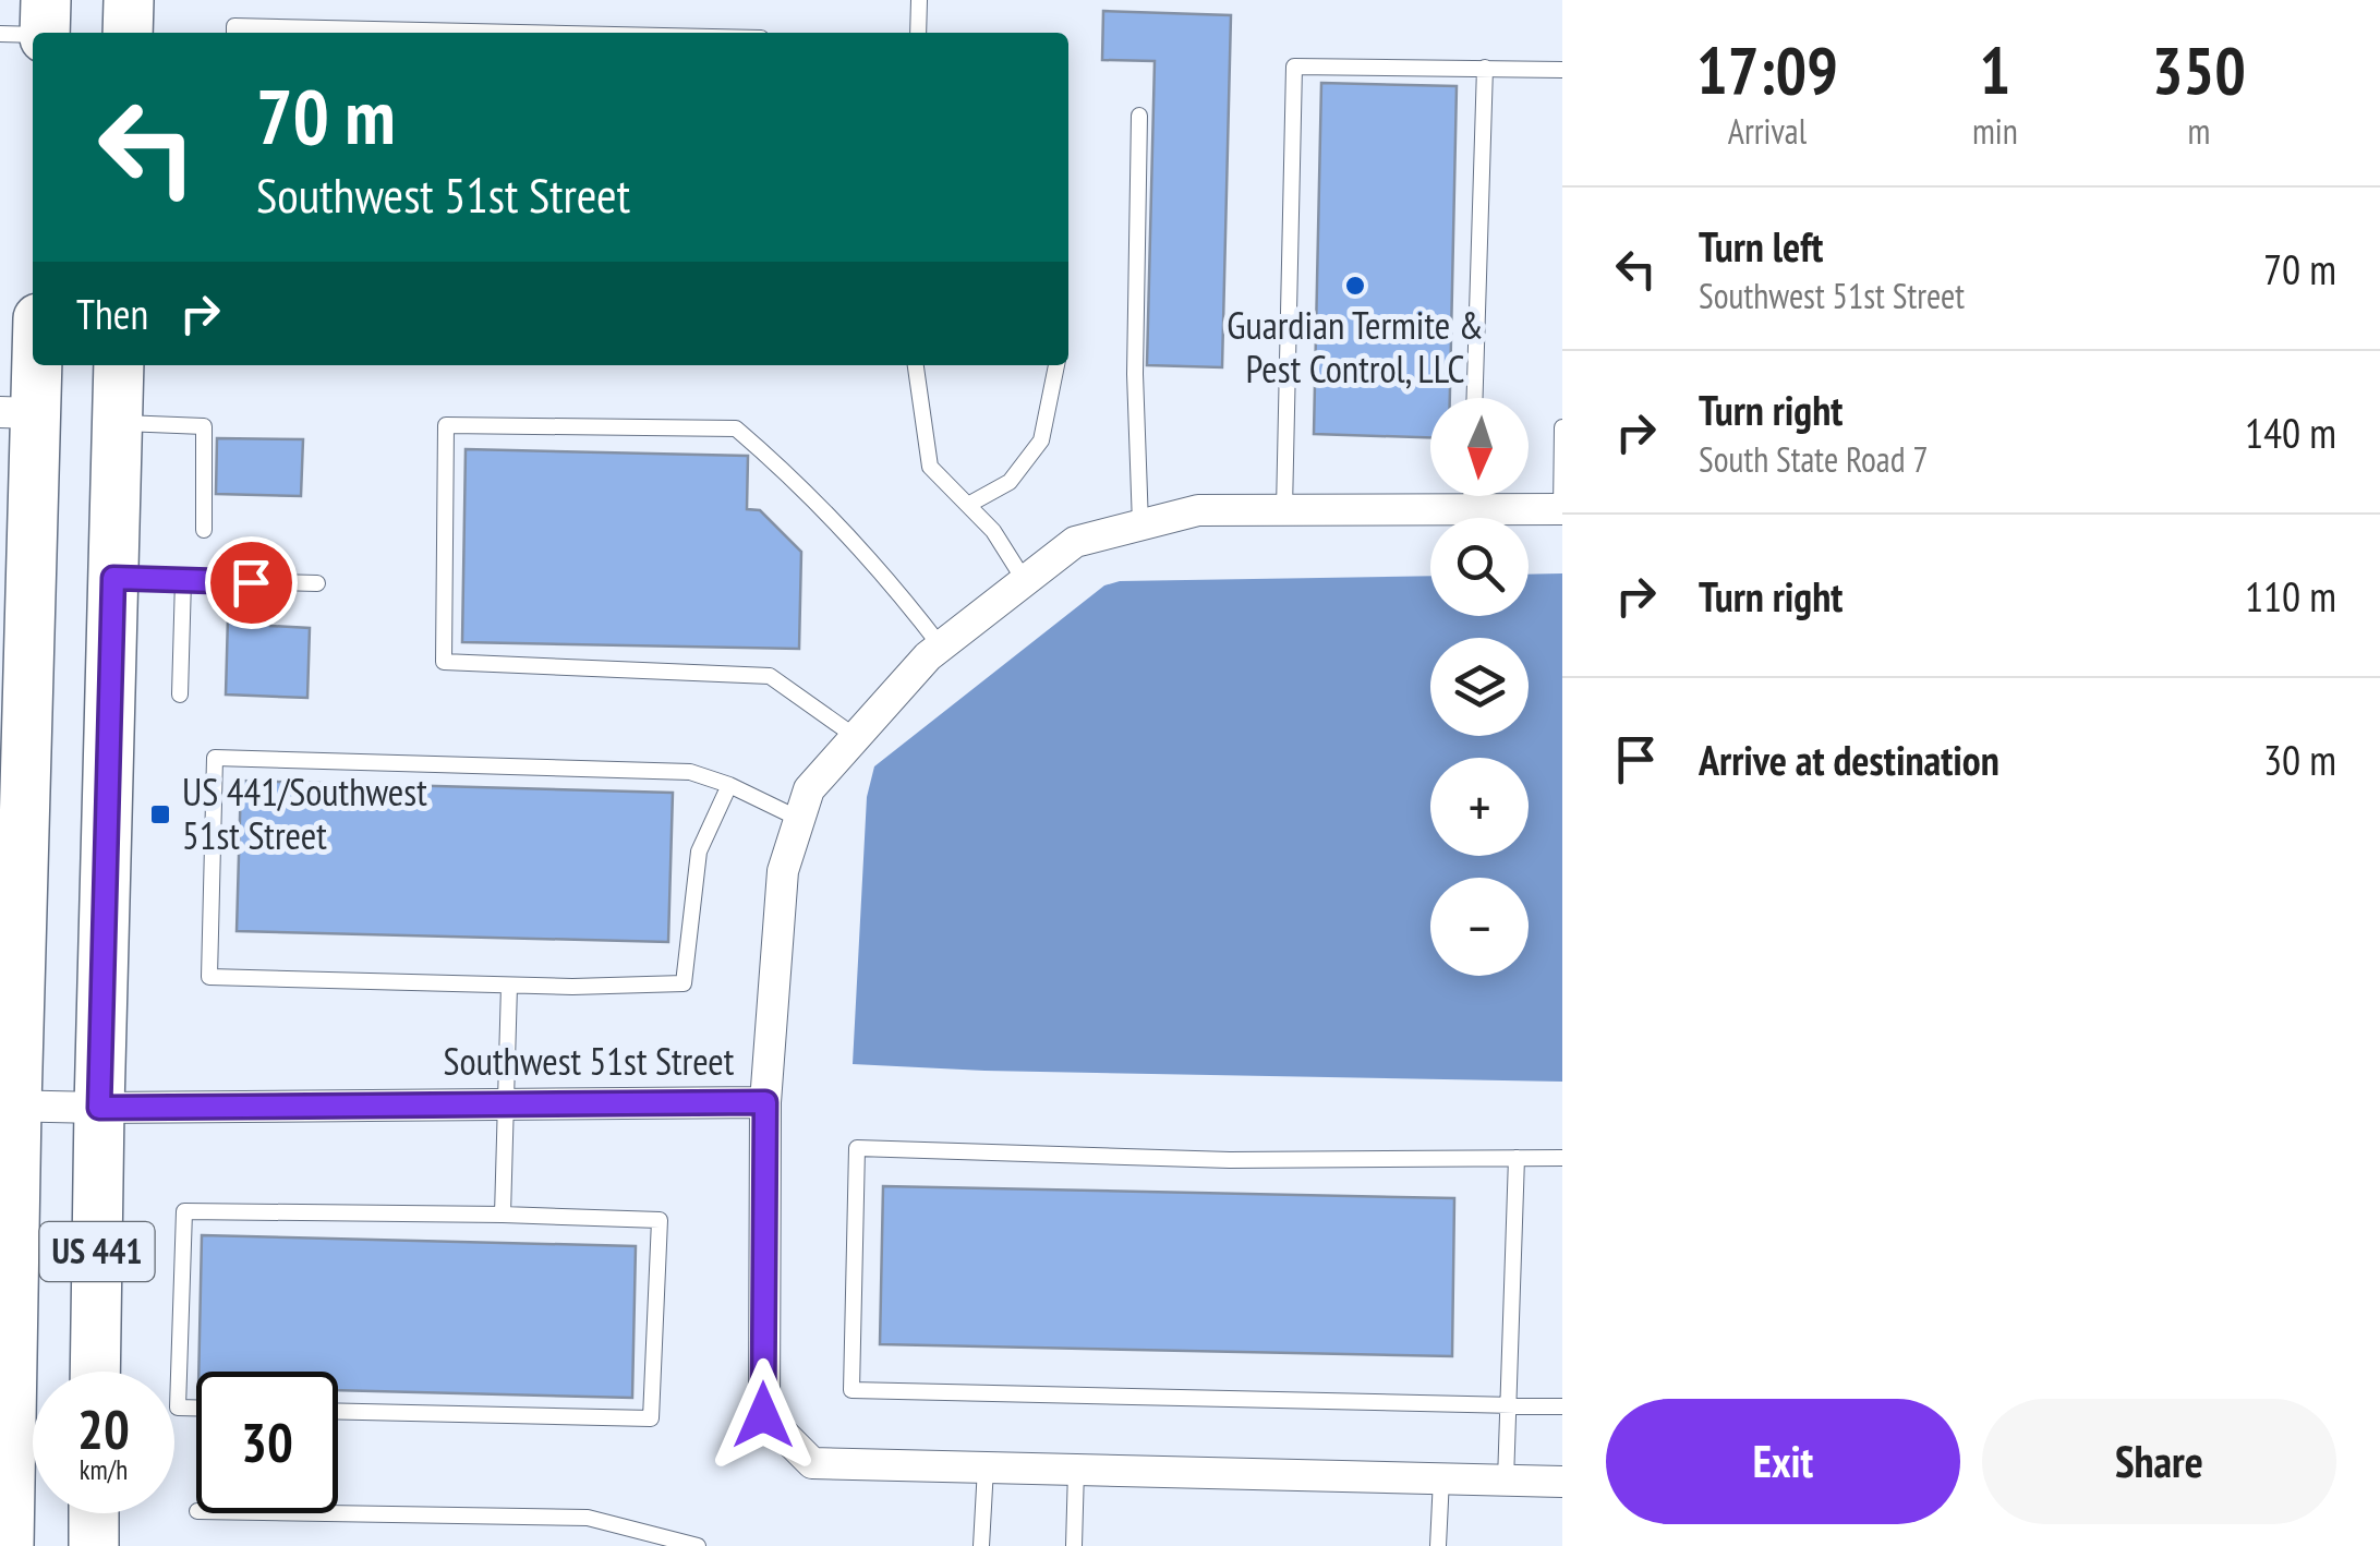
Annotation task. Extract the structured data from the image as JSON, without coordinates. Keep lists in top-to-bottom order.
{
  "streets": {
    "main road": ["US 441"],
    "street": ["Southwest 51st Street"]
  },
  "crossings": [
    ["Southwest 51st Street", "US 441"]
  ],
  "places": {
    "other": ["Guardian Termite & Pest Control, LLC"],
    "transit": ["US 441/Southwest 51st Street"]
  },
  "north": "bottom",
  "page": {
    "eta": [
      "17:09",
      "Arrival",
      "1",
      "min",
      "350",
      "m"
    ],
    "turn": ["70 m", "Southwest 51st Street"],
    "list": [
      {
        "name": "Turn left",
        "note": "Southwest 51st Street",
        "value": "70 m"
      },
      {
        "name": "Turn right",
        "note": "South State Road 7",
        "value": "140 m"
      },
      {
        "name": "Turn right",
        "value": "110 m"
      },
      {
        "name": "Arrive at destination",
        "value": "30 m"
      }
    ],
    "then": "Then",
    "map_buttons": ["+", "−"],
    "speed": "20 km/h",
    "limit": "30",
    "buttons": ["Exit", "Share"]
  }
}
